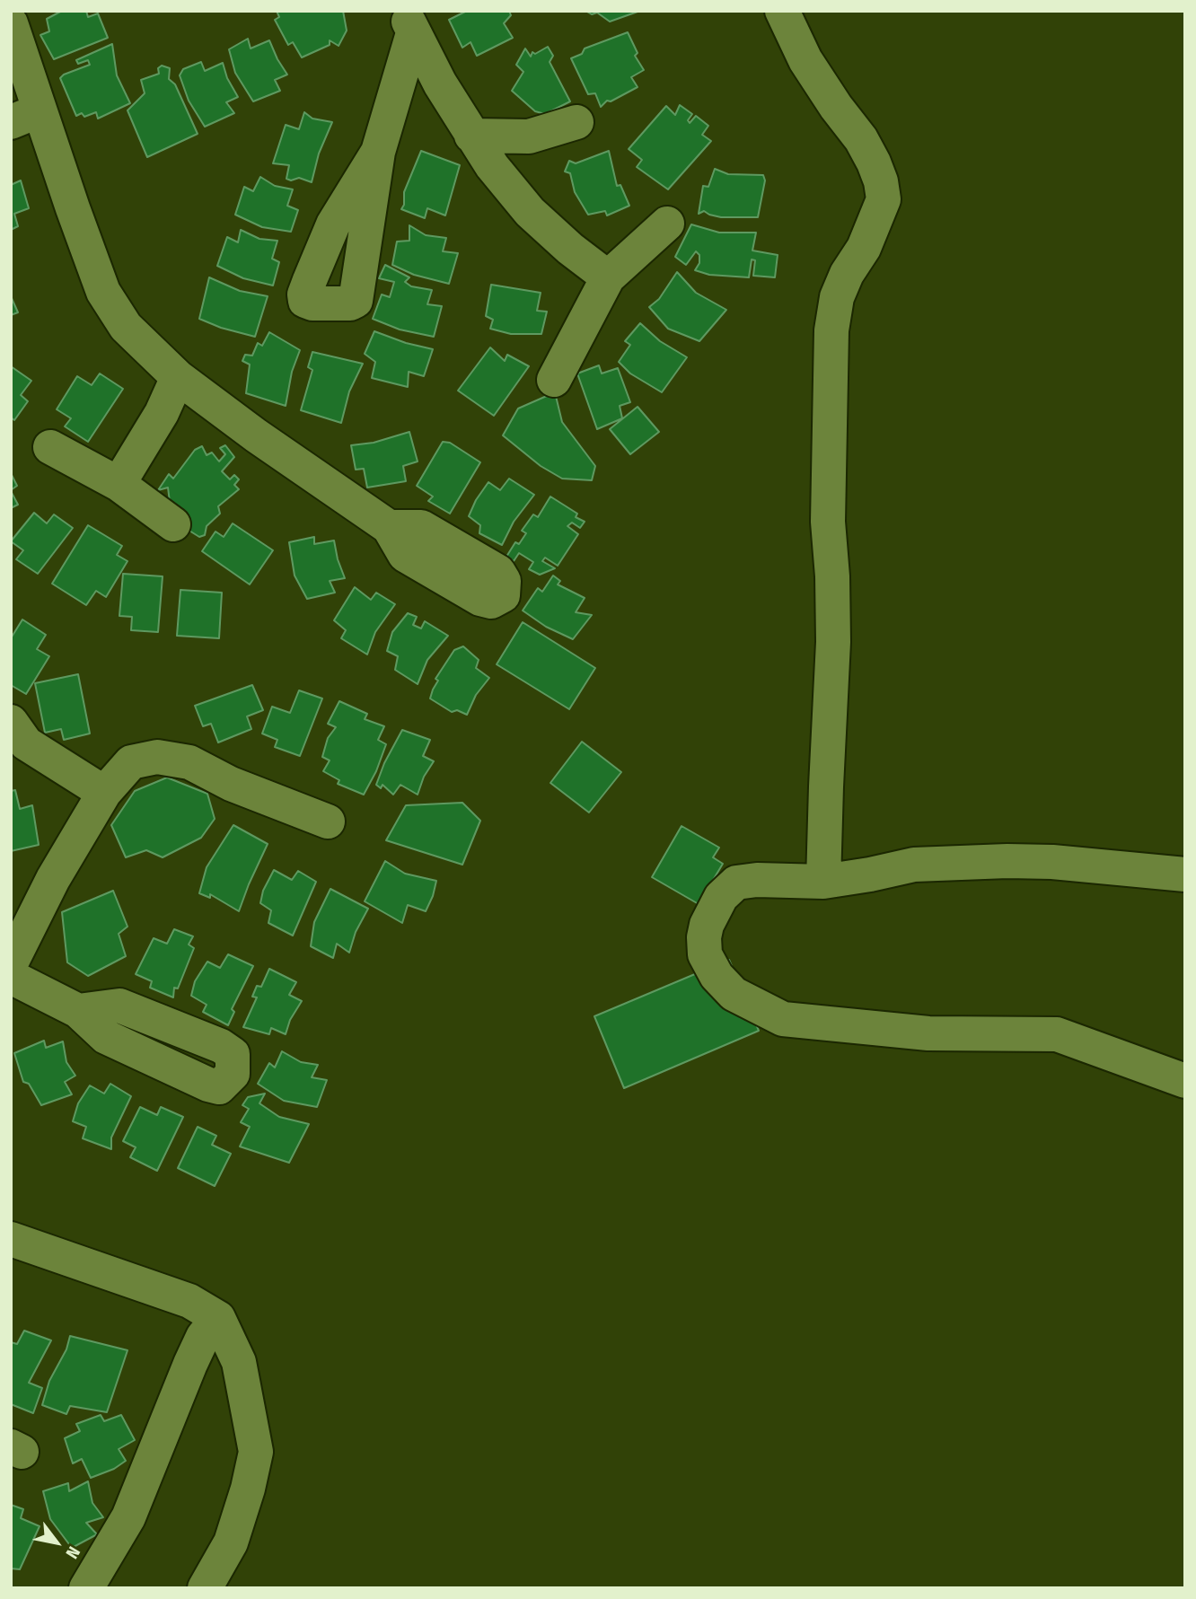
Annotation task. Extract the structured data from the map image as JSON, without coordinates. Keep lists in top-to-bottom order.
{
  "north": "bottom right"
}
